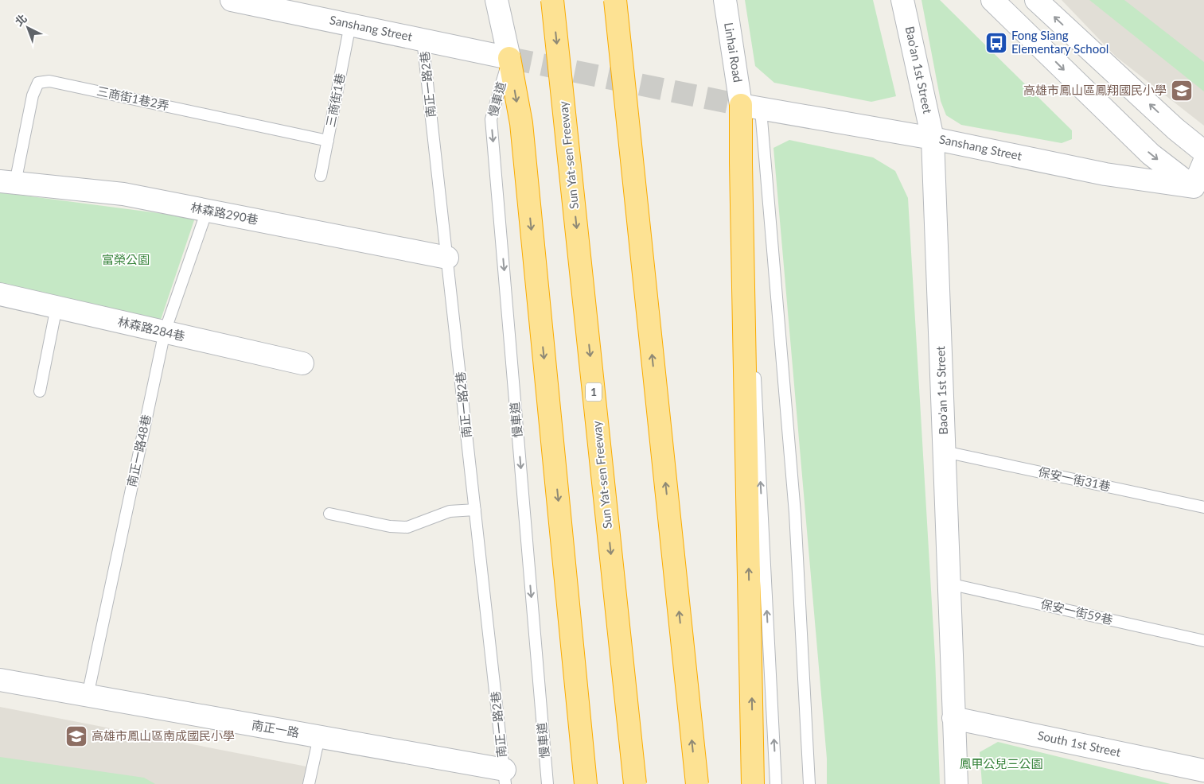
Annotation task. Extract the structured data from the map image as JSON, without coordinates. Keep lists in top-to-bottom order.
{
  "streets": {
    "highway": ["Sun Yat-sen Freeway", "1"],
    "street": [
      "Sanshang Street",
      "Linhai Road",
      "Bao'an 1st Street",
      "林森路290巷",
      "林森路284巷",
      "南正一路",
      "South 1st Street"
    ],
    "lane": [
      "南正一路2巷",
      "三商街1巷2弄",
      "慢車道",
      "三商街1巷",
      "南正一路48巷",
      "保安一街31巷",
      "保安一街59巷"
    ]
  },
  "crossings": [
    ["Sanshang Street", "Linhai Road"],
    ["Sanshang Street", "Bao'an 1st Street"],
    ["Sanshang Street", "南正一路2巷"],
    ["Sanshang Street", "慢車道"],
    ["Sanshang Street", "三商街1巷"],
    ["Bao'an 1st Street", "保安一街31巷"],
    ["Bao'an 1st Street", "保安一街59巷"],
    ["Bao'an 1st Street", "South 1st Street"],
    ["南正一路2巷", "林森路290巷"],
    ["南正一路2巷", "南正一路"],
    ["三商街1巷2弄", "三商街1巷"],
    ["三商街1巷2弄", "林森路290巷"],
    ["林森路290巷", "南正一路48巷"],
    ["林森路284巷", "南正一路48巷"],
    ["南正一路48巷", "南正一路"]
  ],
  "one_way": ["慢車道"],
  "parks": ["富榮公園", "鳳甲公兒三公園"],
  "places": {
    "bus stop": ["Fong Siang Elementary School"],
    "school or university": ["高雄市鳳山區鳳翔國民小學", "高雄市鳳山區南成國民小學"]
  },
  "north": "top left"
}
